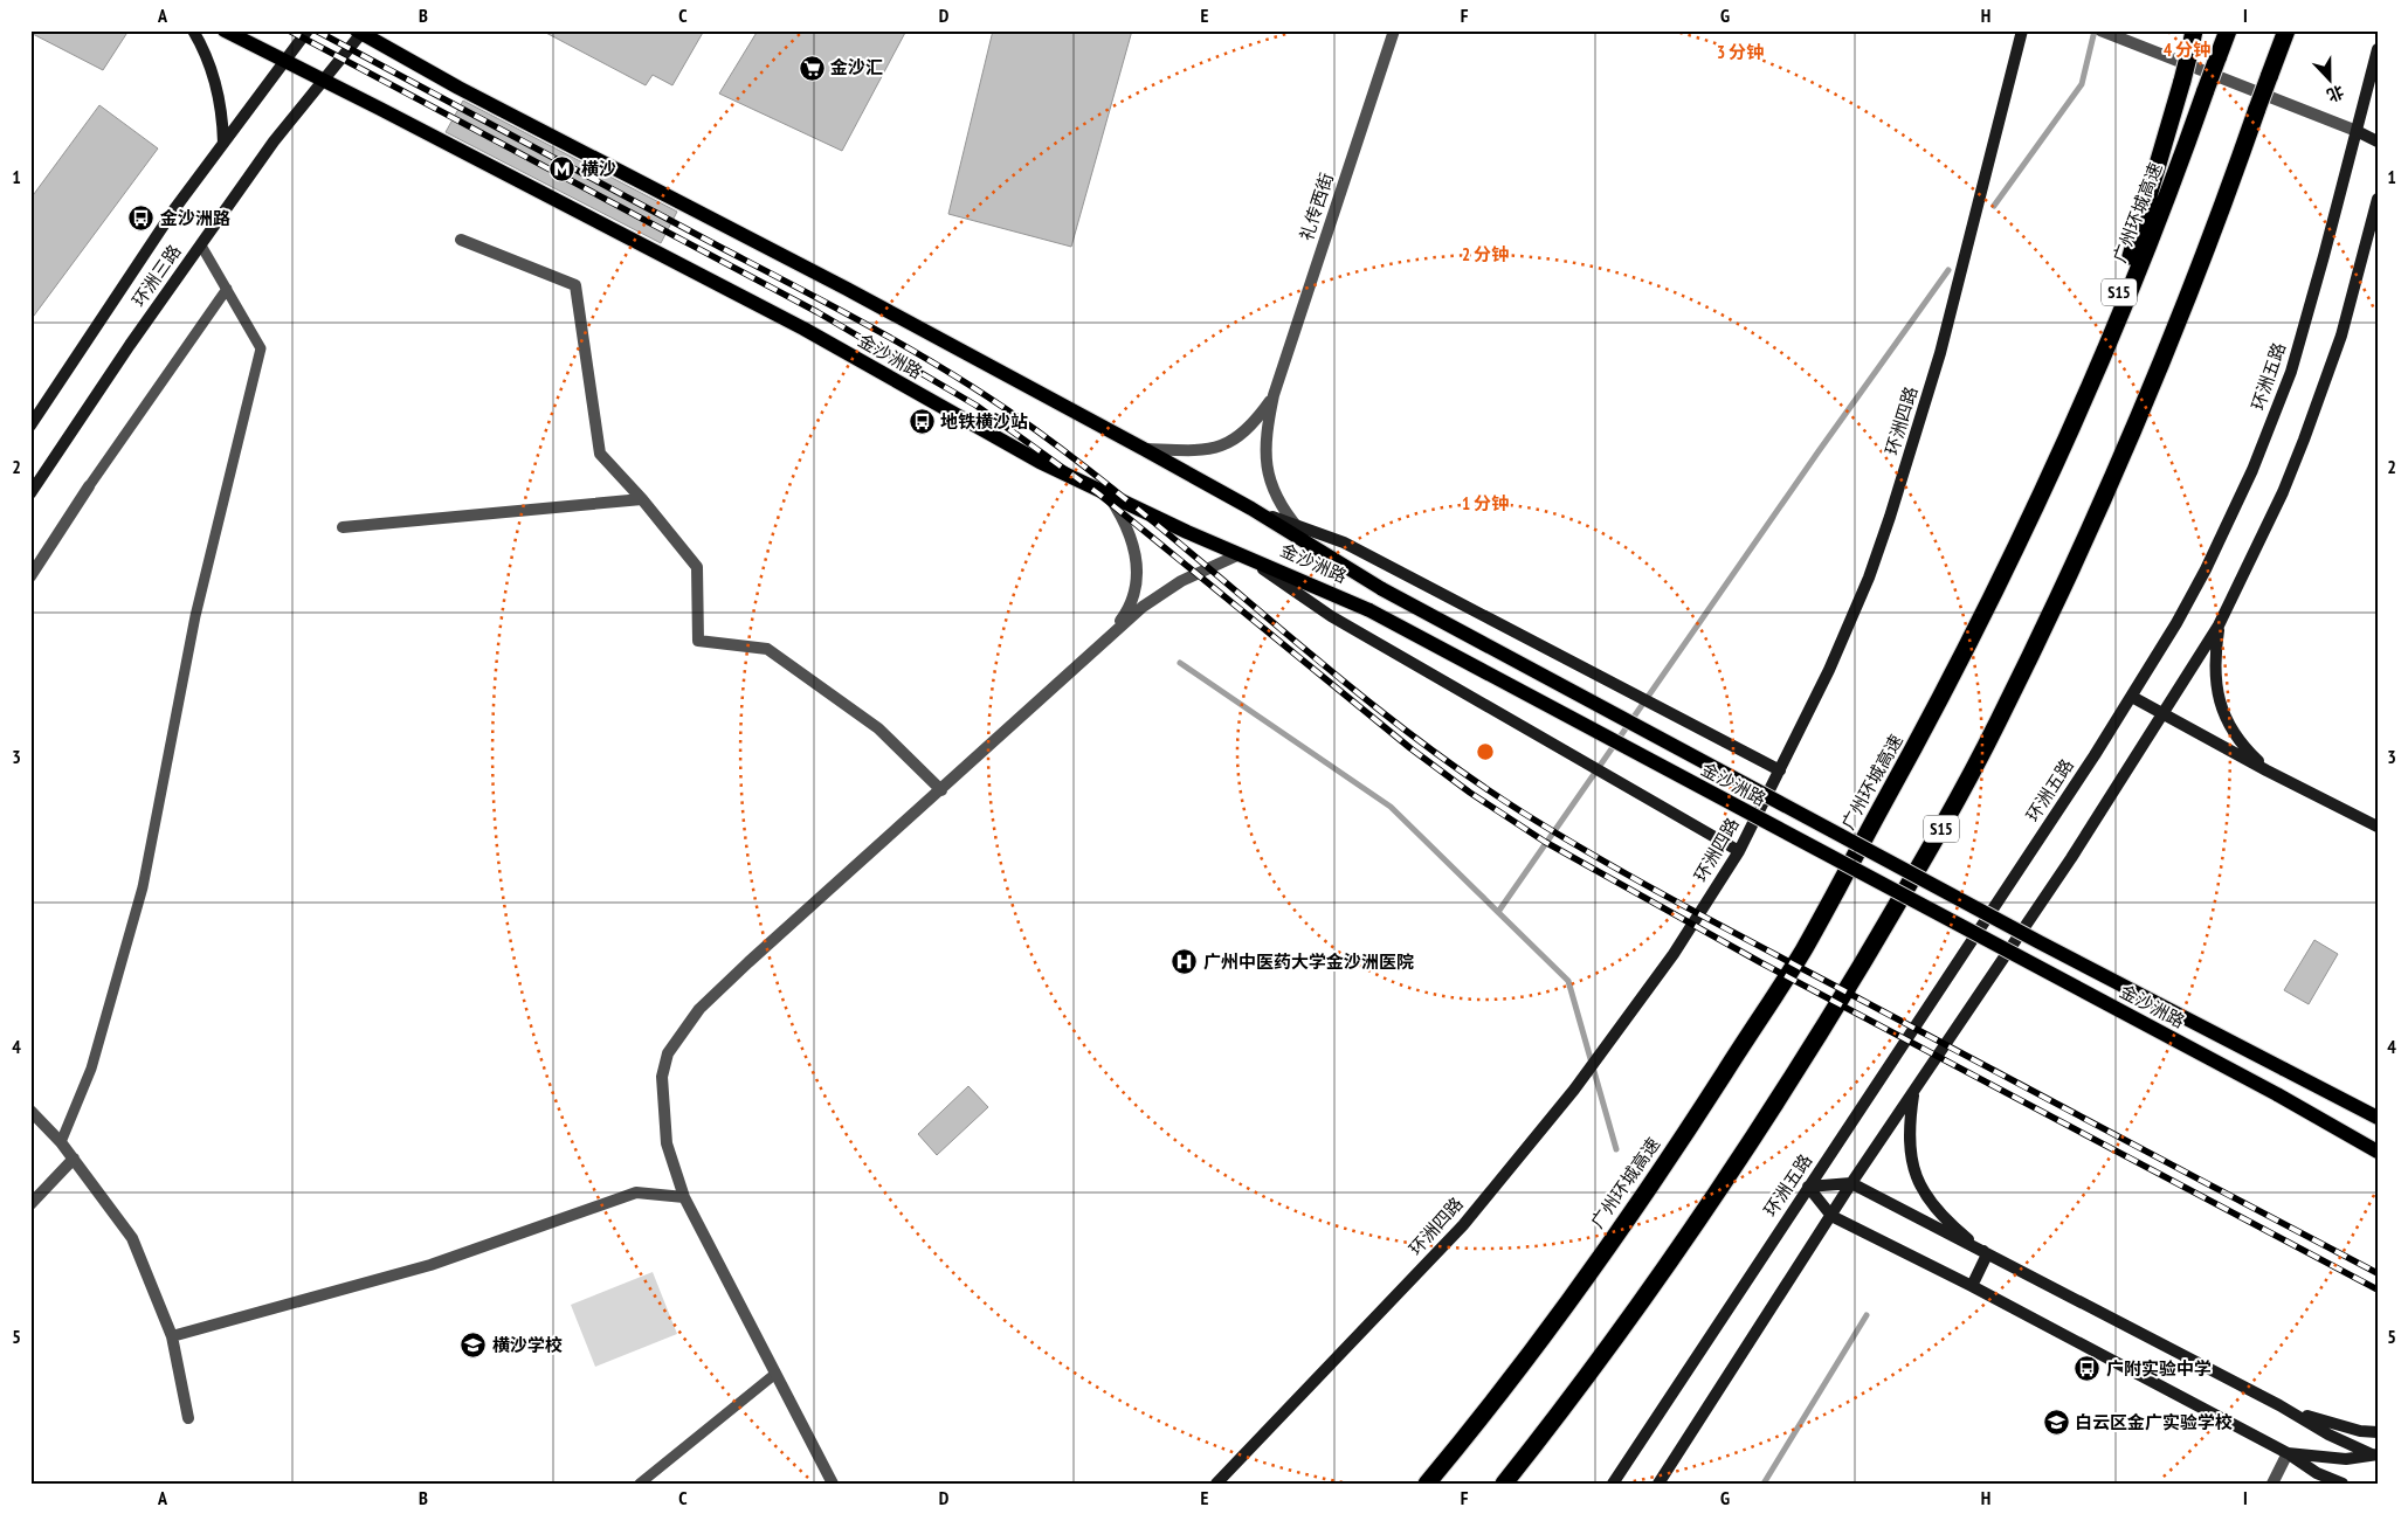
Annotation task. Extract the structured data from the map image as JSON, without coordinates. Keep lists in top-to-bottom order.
{
  "streets": {
    "highway": ["广州环城高速", "S15"],
    "main road": ["金沙洲路"],
    "street": [
      "礼传西街",
      "环洲三路",
      "环洲五路",
      "环洲四路"
    ]
  },
  "crossings": [
    ["广州环城高速", "S15"],
    ["环洲三路", "金沙洲路"]
  ],
  "places": {
    "supermarket": ["金沙汇"],
    "metro station": ["横沙"],
    "bus stop": ["金沙洲路", "地铁横沙站", "广附实验中学"],
    "hospital": ["广州中医药大学金沙洲医院"],
    "school or university": ["横沙学校", "白云区金广实验学校"]
  },
  "north": "bottom",
  "grid": {
    "columns": [
      "A",
      "B",
      "C",
      "D",
      "E",
      "F",
      "G",
      "H",
      "I"
    ],
    "rows": [
      "1",
      "2",
      "3",
      "4",
      "5"
    ]
  },
  "rings": [
    "4 分钟",
    "3 分钟",
    "2 分钟",
    "1 分钟"
  ]
}
